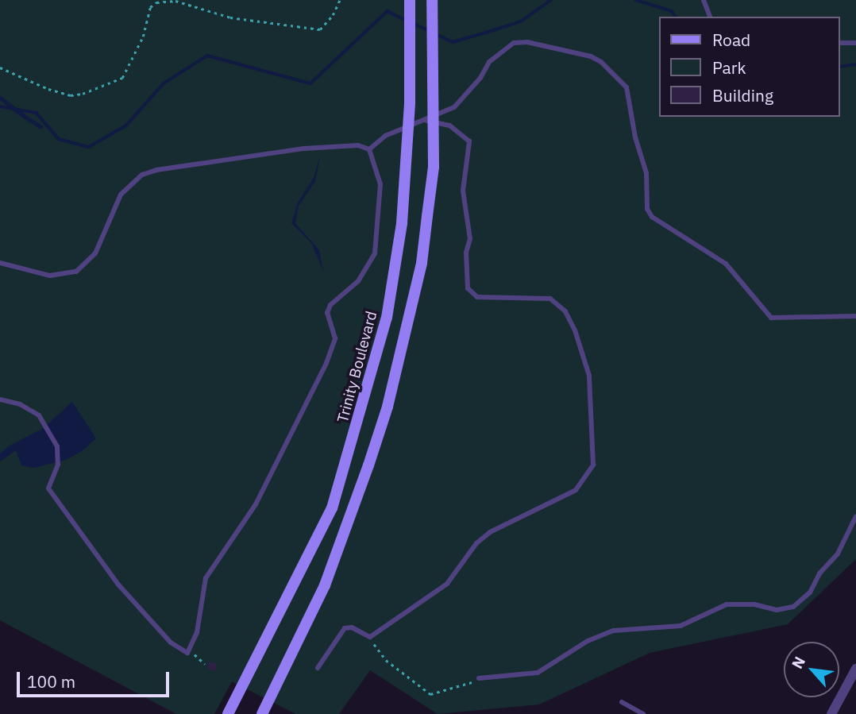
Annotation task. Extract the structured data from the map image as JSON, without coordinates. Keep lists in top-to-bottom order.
{
  "streets": {
    "main road": ["Trinity Boulevard"]
  },
  "legend": ["Road", "Park", "Building"],
  "scale_bar": "100 m",
  "north": "top left"
}
